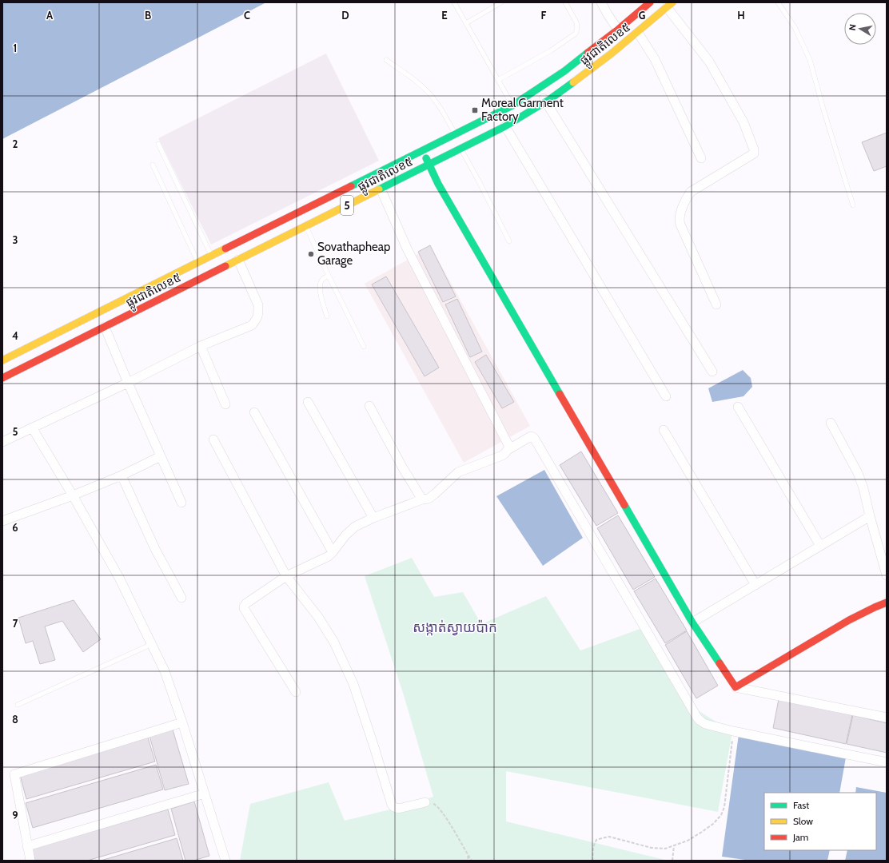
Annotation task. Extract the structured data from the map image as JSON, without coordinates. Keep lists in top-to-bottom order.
{
  "streets": {
    "main road": ["ផ្លូវជាតិលេខ៥", "5"]
  },
  "districts": ["សង្កាត់ស្វាយប៉ាក"],
  "places": {
    "transit": ["Moreal Garment Factory"],
    "other": ["Sovathapheap Garage"]
  },
  "legend": ["Fast", "Slow", "Jam"],
  "north": "left",
  "grid": {
    "columns": [
      "A",
      "B",
      "C",
      "D",
      "E",
      "F",
      "G",
      "H"
    ],
    "rows": [
      "1",
      "2",
      "3",
      "4",
      "5",
      "6",
      "7",
      "8",
      "9"
    ]
  }
}
